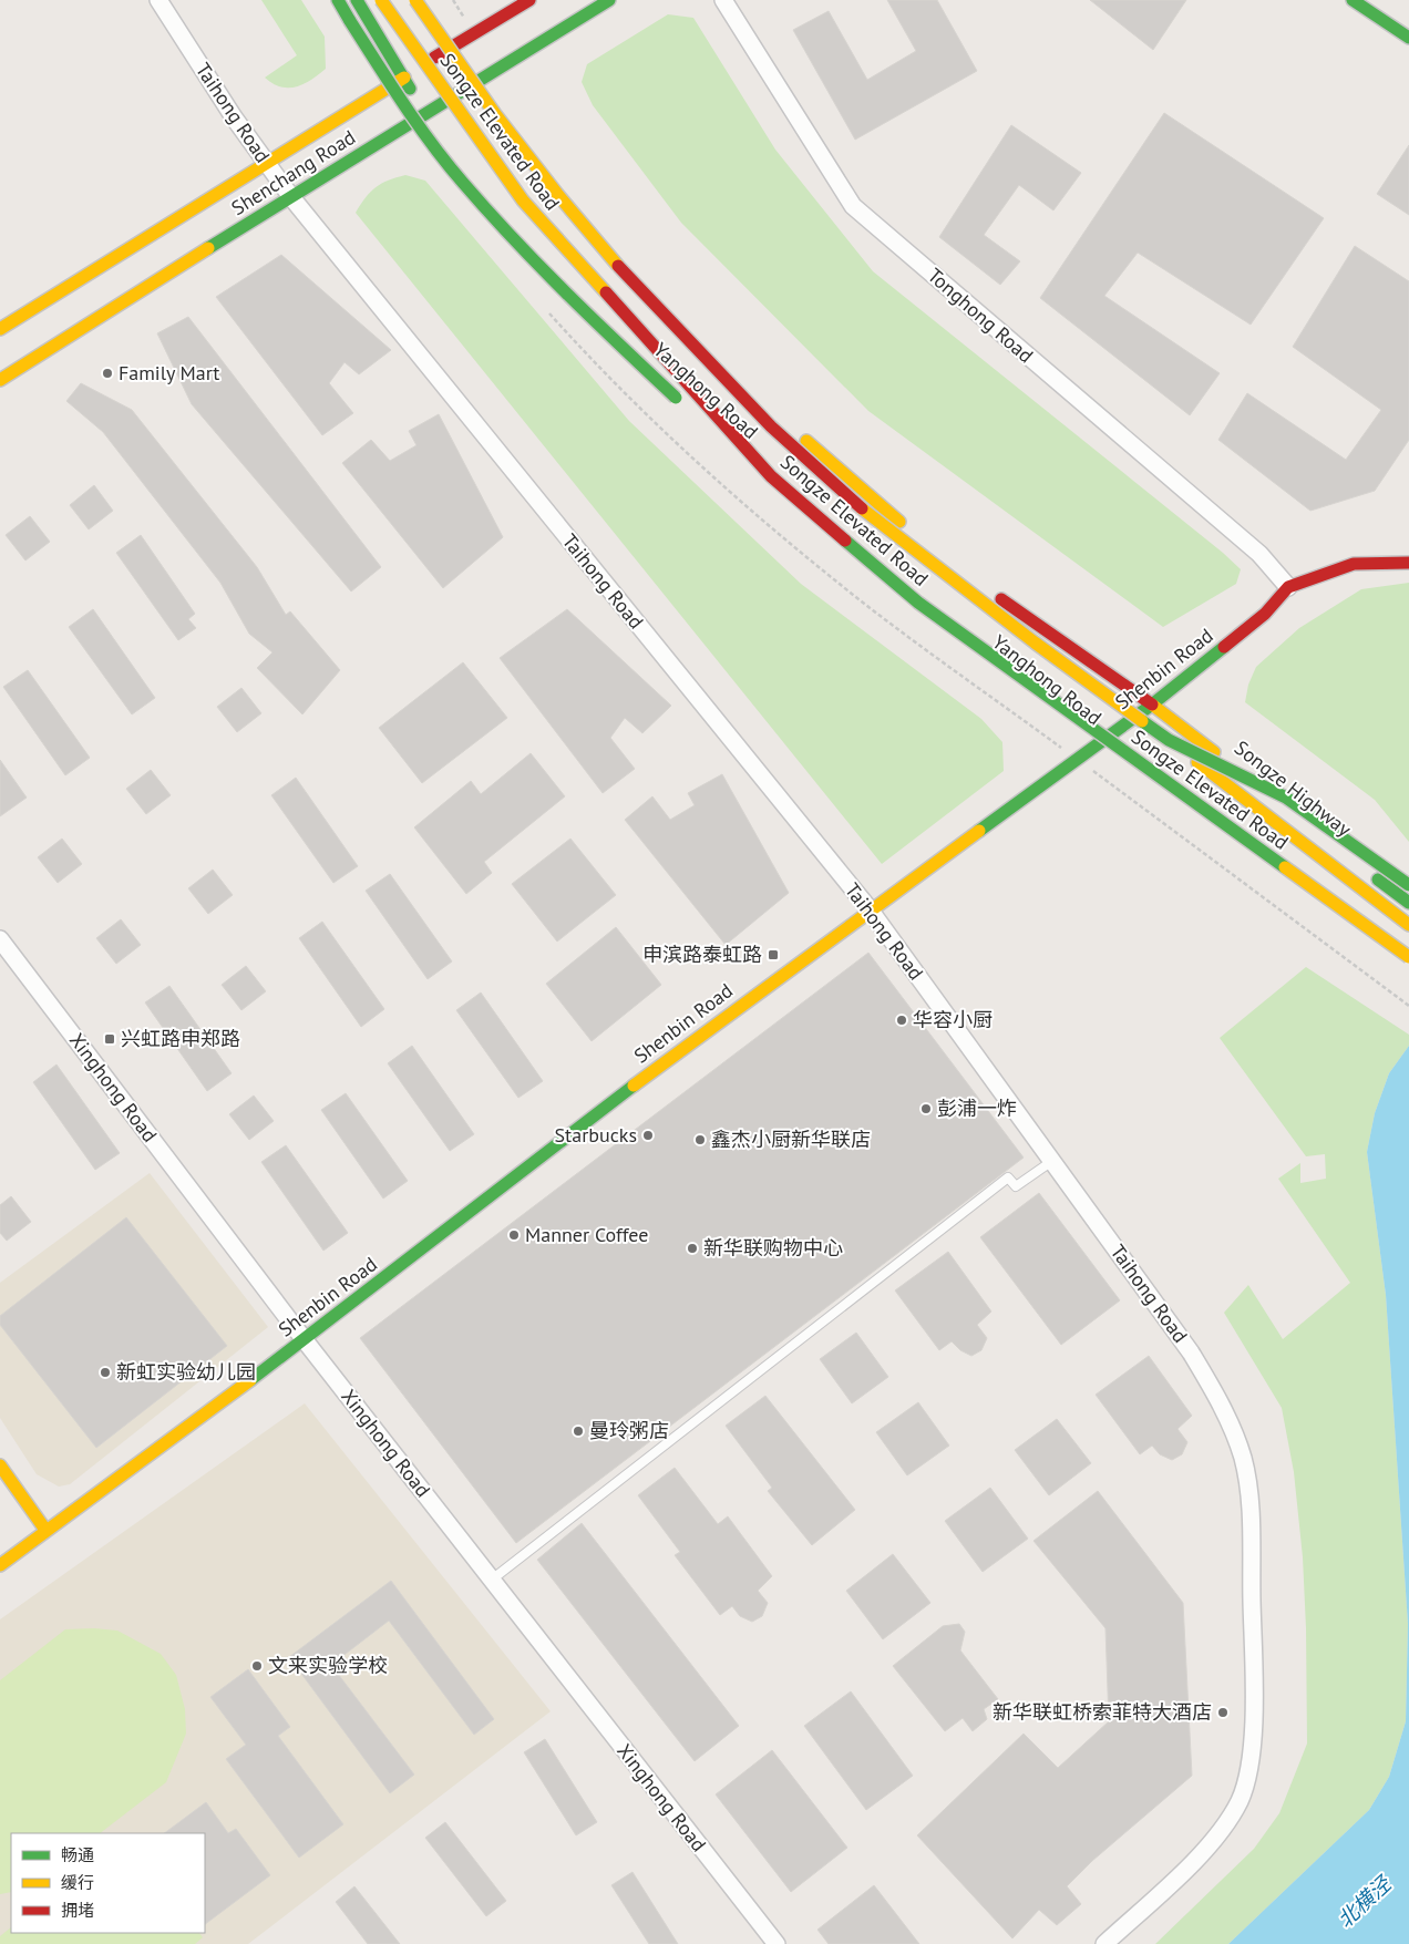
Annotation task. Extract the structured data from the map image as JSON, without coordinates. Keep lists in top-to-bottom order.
{
  "streets": {
    "main road": [
      "Songze Elevated Road",
      "Shenchang Road",
      "Yanghong Road",
      "Shenbin Road",
      "Songze Highway"
    ],
    "street": ["Taihong Road", "Tonghong Road", "Xinghong Road"]
  },
  "crossings": [
    ["Taihong Road", "Shenchang Road"],
    ["Taihong Road", "Shenbin Road"],
    ["Shenchang Road", "Yanghong Road"],
    ["Tonghong Road", "Shenbin Road"],
    ["Yanghong Road", "Shenbin Road"],
    ["Yanghong Road", "Songze Highway"],
    ["Shenbin Road", "Songze Highway"],
    ["Shenbin Road", "Xinghong Road"]
  ],
  "water": ["北横泾"],
  "places": {
    "other": [
      "Family Mart",
      "华容小厨",
      "彭浦一炸",
      "Starbucks",
      "鑫杰小厨新华联店",
      "Manner Coffee",
      "新华联购物中心",
      "新虹实验幼儿园",
      "曼玲粥店",
      "文来实验学校",
      "新华联虹桥索菲特大酒店"
    ],
    "transit": ["申滨路泰虹路", "兴虹路申郑路"]
  },
  "legend": ["畅通", "缓行", "拥堵"]
}
